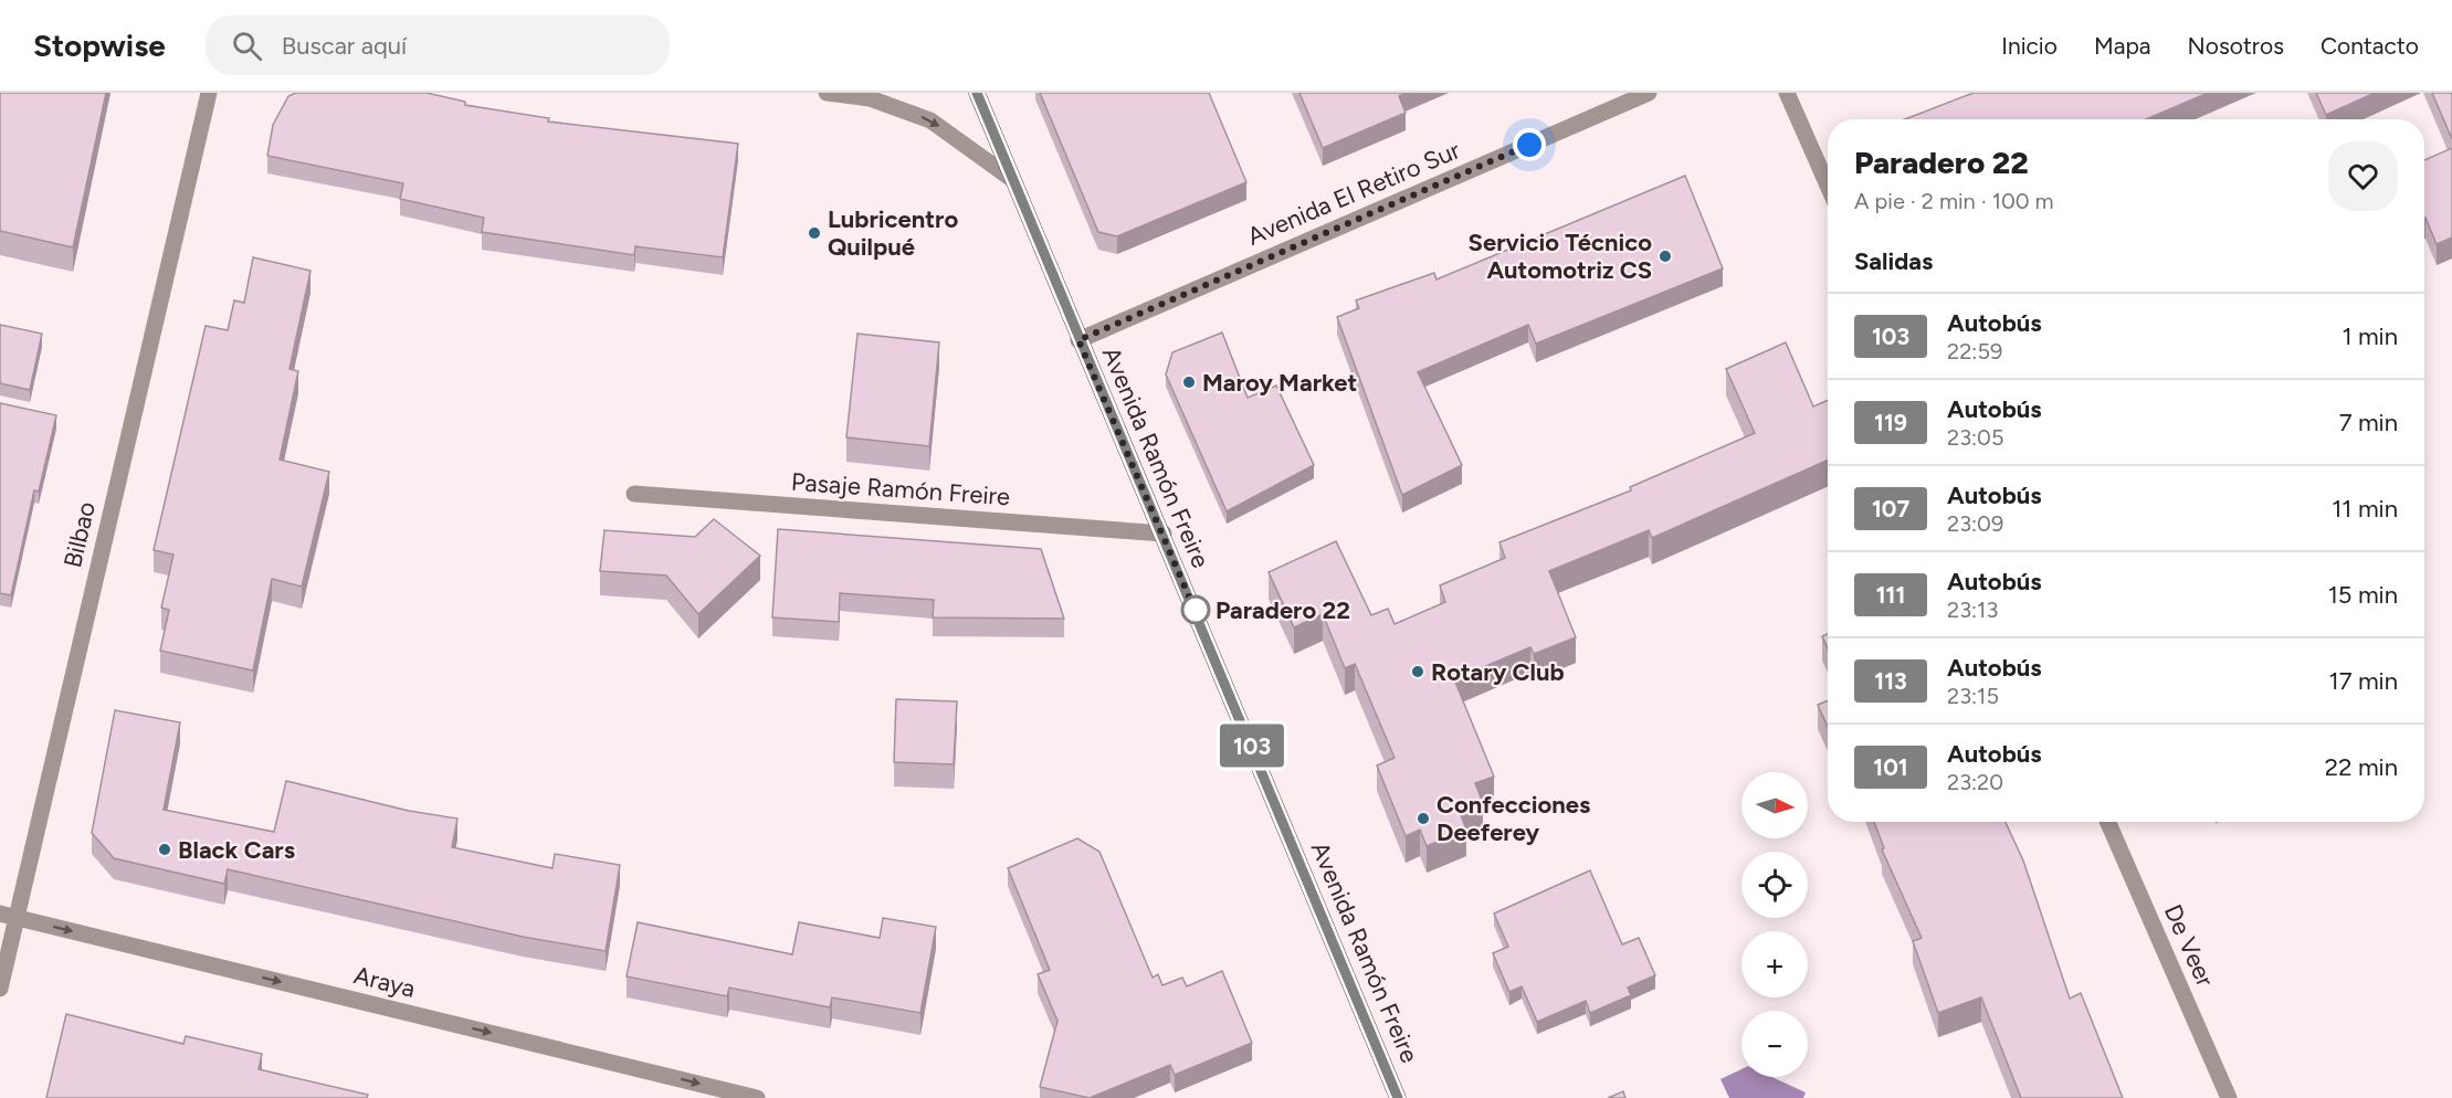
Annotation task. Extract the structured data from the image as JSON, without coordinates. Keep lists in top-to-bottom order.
{
  "streets": {
    "main road": ["Avenida Ramón Freire"],
    "street": [
      "Avenida El Retiro Sur",
      "Pasaje Ramón Freire",
      "Bilbao",
      "De Veer",
      "Araya"
    ]
  },
  "crossings": [
    ["Avenida El Retiro Sur", "Avenida Ramón Freire"],
    ["Avenida Ramón Freire", "Pasaje Ramón Freire"],
    ["Bilbao", "Araya"]
  ],
  "one_way": ["Araya"],
  "places": [
    "Lubricentro Quilpué",
    "Servicio Técnico Automotriz CS",
    "Maroy Market",
    "Paradero 22",
    "Rotary Club",
    "Confecciones Deeferey",
    "Black Cars"
  ],
  "lines": ["bus line 103"],
  "north": "right",
  "page": {
    "header": "Stopwise",
    "search": "Buscar aquí",
    "nav": [
      "Inicio",
      "Mapa",
      "Nosotros",
      "Contacto"
    ],
    "on_map": "103",
    "heading": [
      ["Paradero 22", "A pie · 2 min · 100 m"],
      "Salidas"
    ],
    "list": [
      {
        "mark": "103",
        "name": "Autobús",
        "note": "22:59",
        "value": "1 min"
      },
      {
        "mark": "119",
        "name": "Autobús",
        "note": "23:05",
        "value": "7 min"
      },
      {
        "mark": "107",
        "name": "Autobús",
        "note": "23:09",
        "value": "11 min"
      },
      {
        "mark": "111",
        "name": "Autobús",
        "note": "23:13",
        "value": "15 min"
      },
      {
        "mark": "113",
        "name": "Autobús",
        "note": "23:15",
        "value": "17 min"
      },
      {
        "mark": "101",
        "name": "Autobús",
        "note": "23:20",
        "value": "22 min"
      }
    ],
    "map_buttons": ["+", "−"]
  }
}
